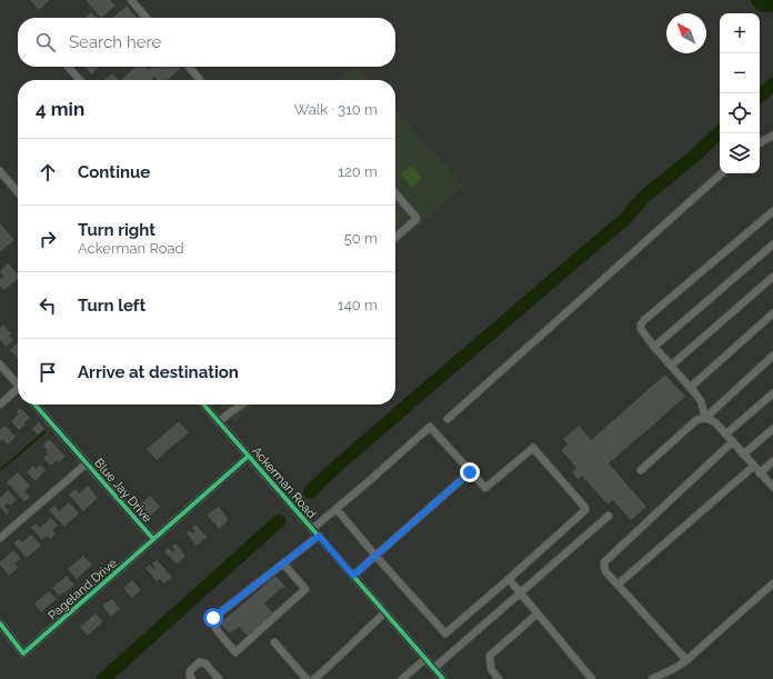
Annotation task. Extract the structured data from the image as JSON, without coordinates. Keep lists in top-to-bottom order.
{
  "streets": {
    "street": ["Ackerman Road", "Blue Jay Drive", "Pageland Drive"]
  },
  "crossings": [
    ["Ackerman Road", "Blue Jay Drive"],
    ["Blue Jay Drive", "Pageland Drive"]
  ],
  "north": "top left",
  "page": {
    "map_buttons": ["+", "−"],
    "search": "Search here",
    "heading": ["4 min", "Walk · 310 m"],
    "list": [
      ["Continue", "120 m"],
      ["Turn right", "Ackerman Road", "50 m"],
      ["Turn left", "140 m"],
      "Arrive at destination"
    ]
  }
}
